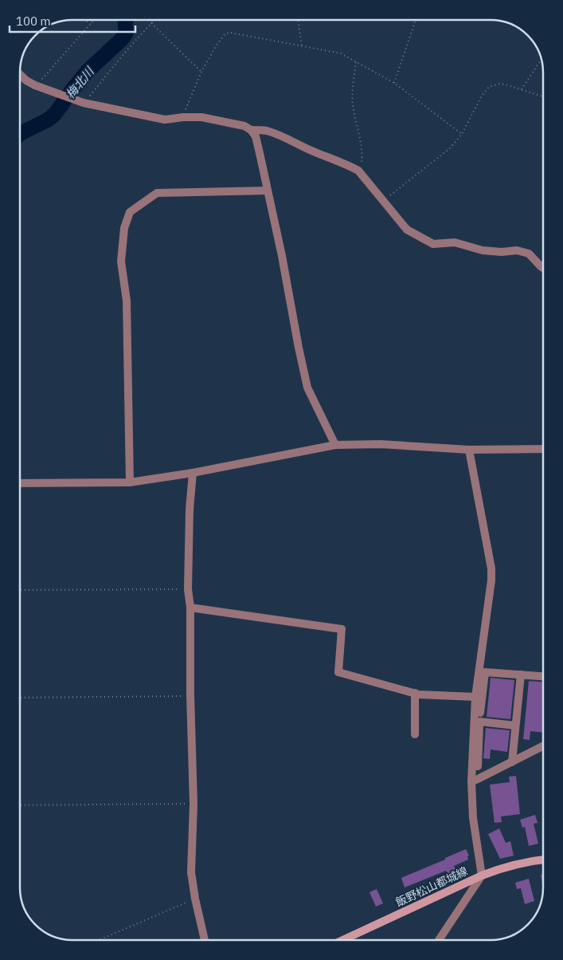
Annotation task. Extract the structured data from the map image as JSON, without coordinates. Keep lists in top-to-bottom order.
{
  "streets": {
    "main road": ["飯野松山都城線"]
  },
  "water": ["梅北川"],
  "scale_bar": "100 m"
}
